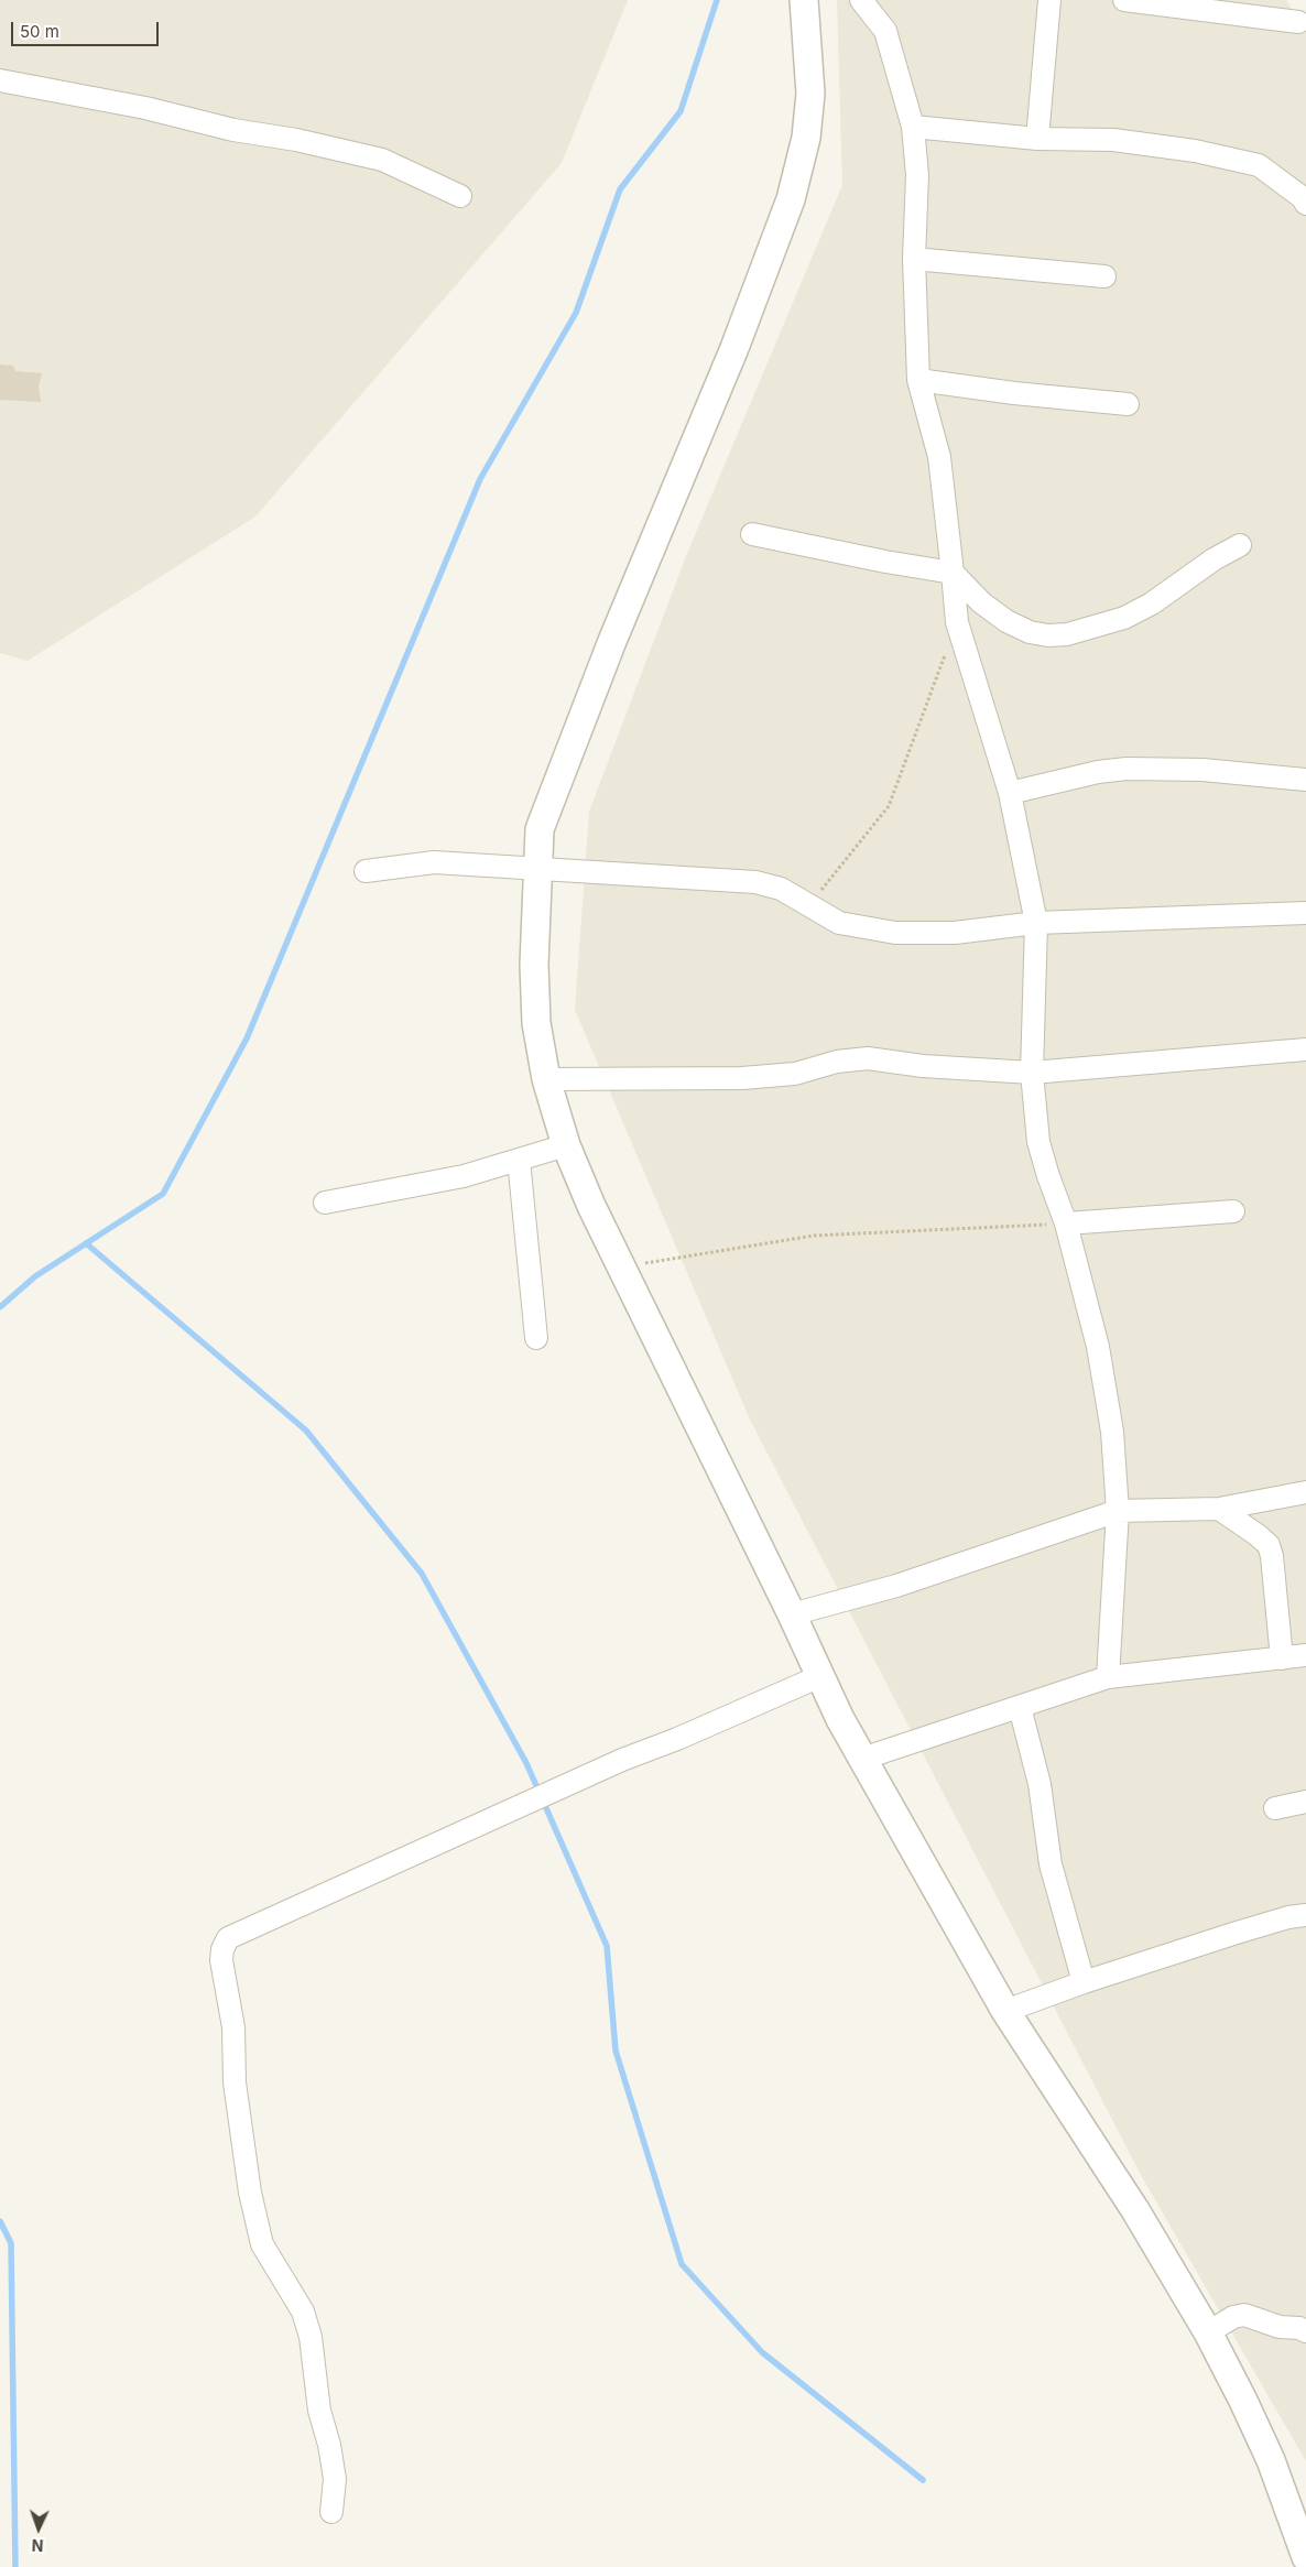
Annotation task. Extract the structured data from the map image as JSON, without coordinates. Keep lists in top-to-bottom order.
{
  "scale_bar": "50 m",
  "north": "bottom"
}
